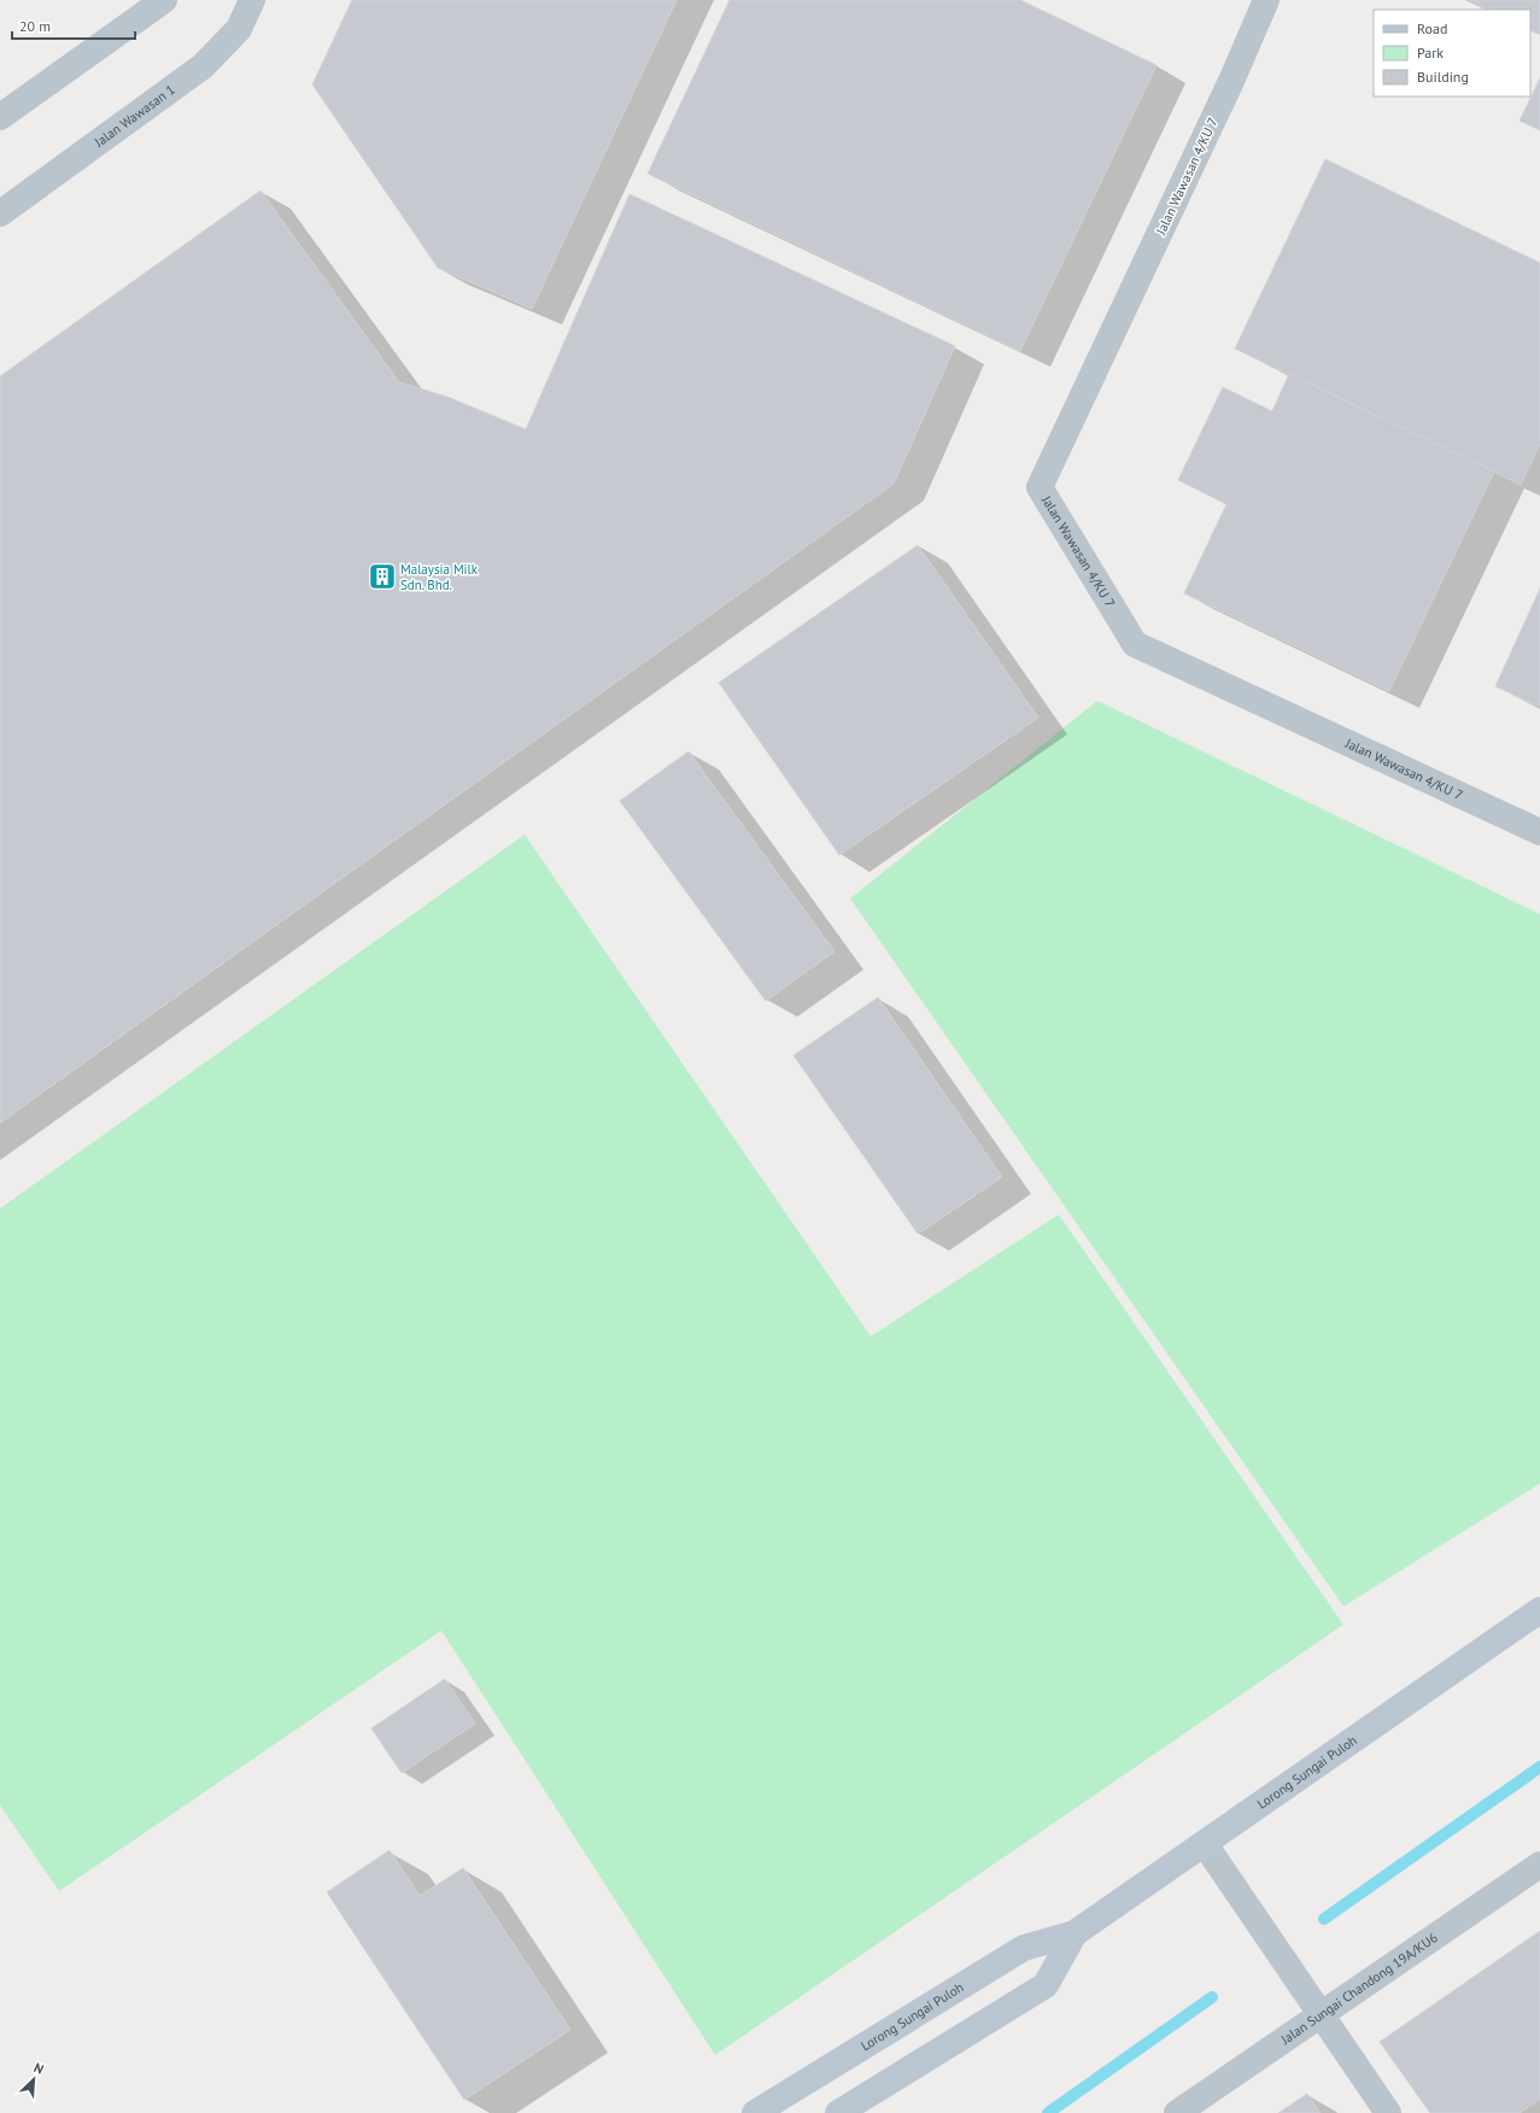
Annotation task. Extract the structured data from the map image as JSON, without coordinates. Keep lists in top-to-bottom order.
{
  "streets": {
    "street": [
      "Jalan Wawasan 1",
      "Jalan Wawasan 4/KU 7",
      "Lorong Sungai Puloh",
      "Jalan Sungai Chandong 19A/KU6"
    ]
  },
  "places": {
    "building": ["Malaysia Milk Sdn. Bhd."]
  },
  "legend": ["Road", "Park", "Building"],
  "scale_bar": "20 m",
  "north": "top right"
}
